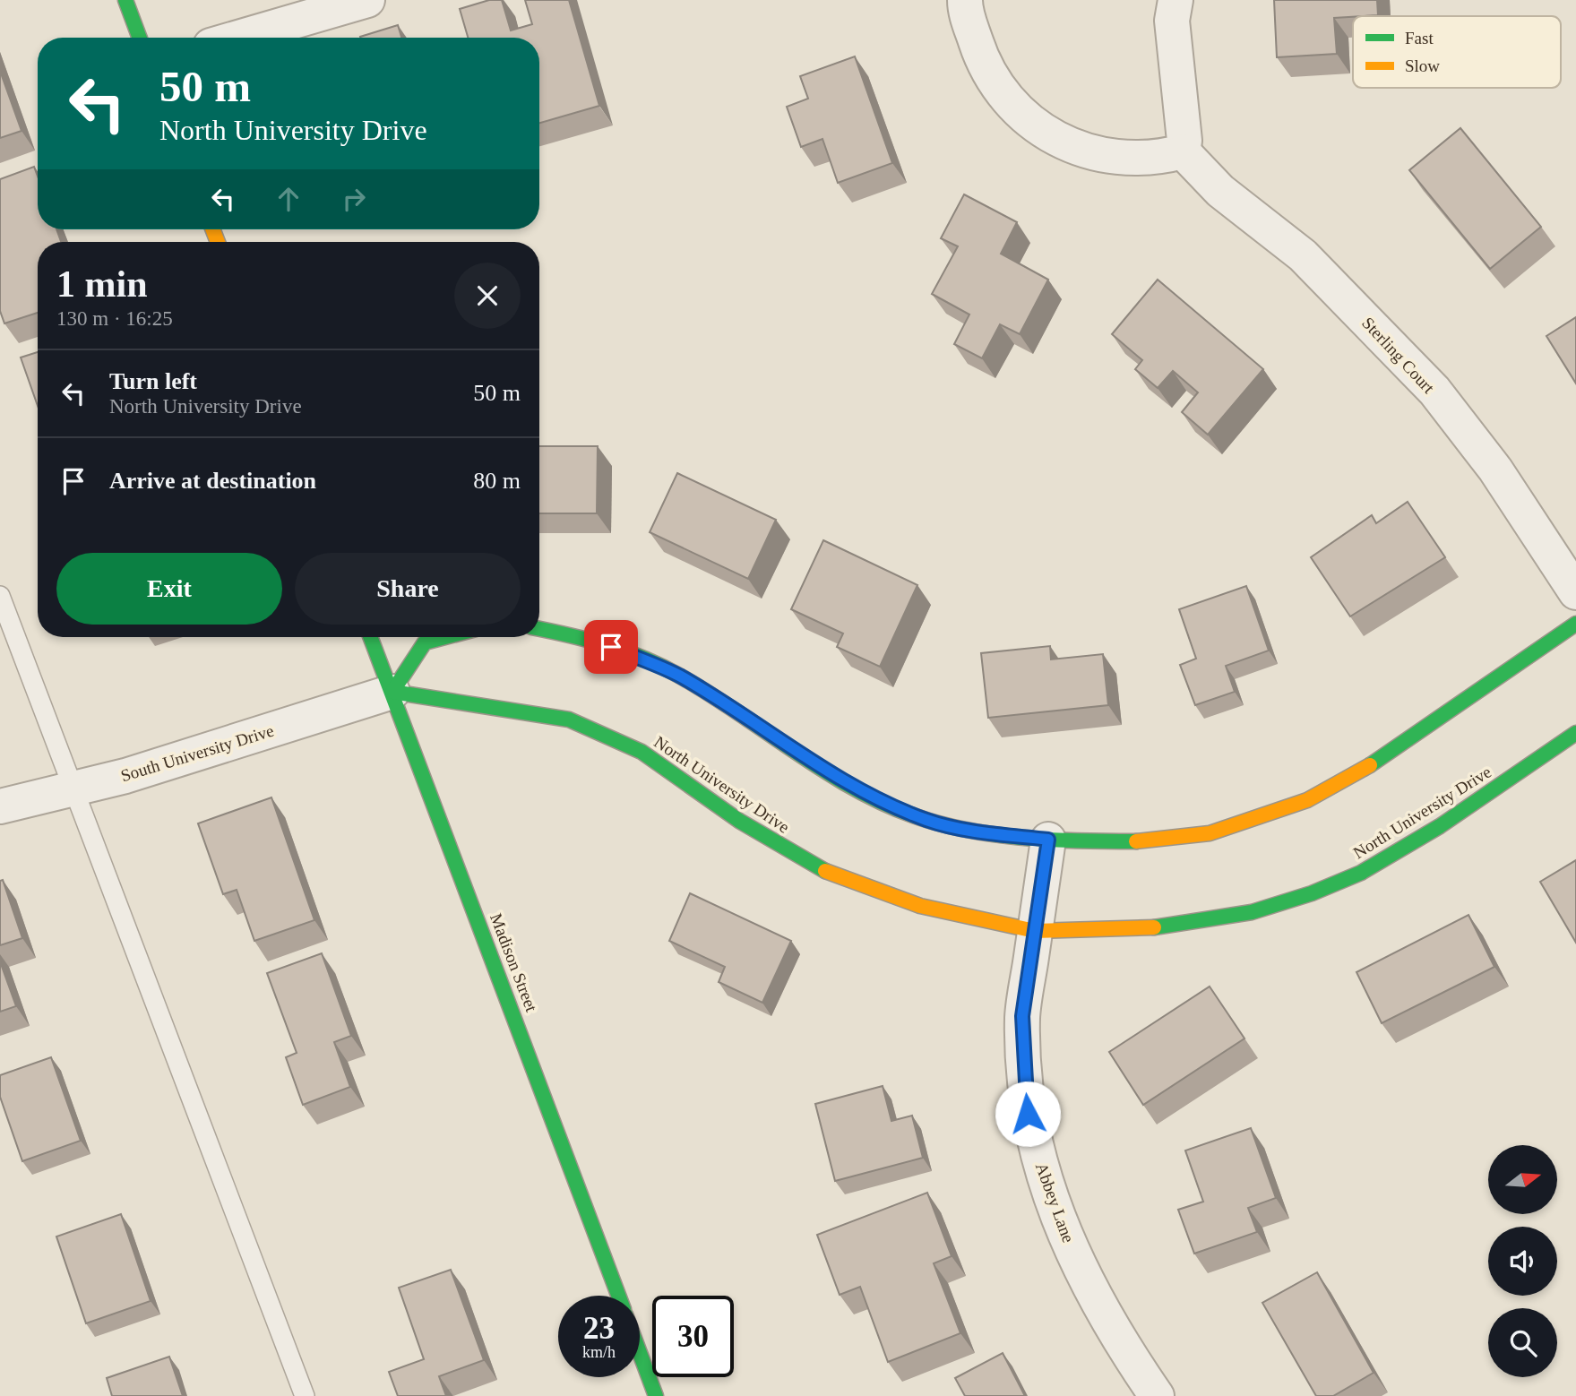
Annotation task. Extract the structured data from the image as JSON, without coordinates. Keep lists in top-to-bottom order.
{
  "streets": {
    "street": [
      "Sterling Court",
      "South University Drive",
      "North University Drive",
      "Madison Street",
      "Abbey Lane"
    ]
  },
  "crossings": [
    ["South University Drive", "North University Drive"],
    ["South University Drive", "Madison Street"],
    ["North University Drive", "Madison Street"],
    ["North University Drive", "Abbey Lane"]
  ],
  "legend": ["Fast", "Slow"],
  "north": "right",
  "page": {
    "turn": ["50 m", "North University Drive"],
    "heading": ["1 min", "130 m · 16:25"],
    "list": [
      {
        "name": "Turn left",
        "note": "North University Drive",
        "value": "50 m"
      },
      {
        "name": "Arrive at destination",
        "value": "80 m"
      }
    ],
    "buttons": ["Exit", "Share"],
    "speed": "23 km/h",
    "limit": "30"
  }
}
